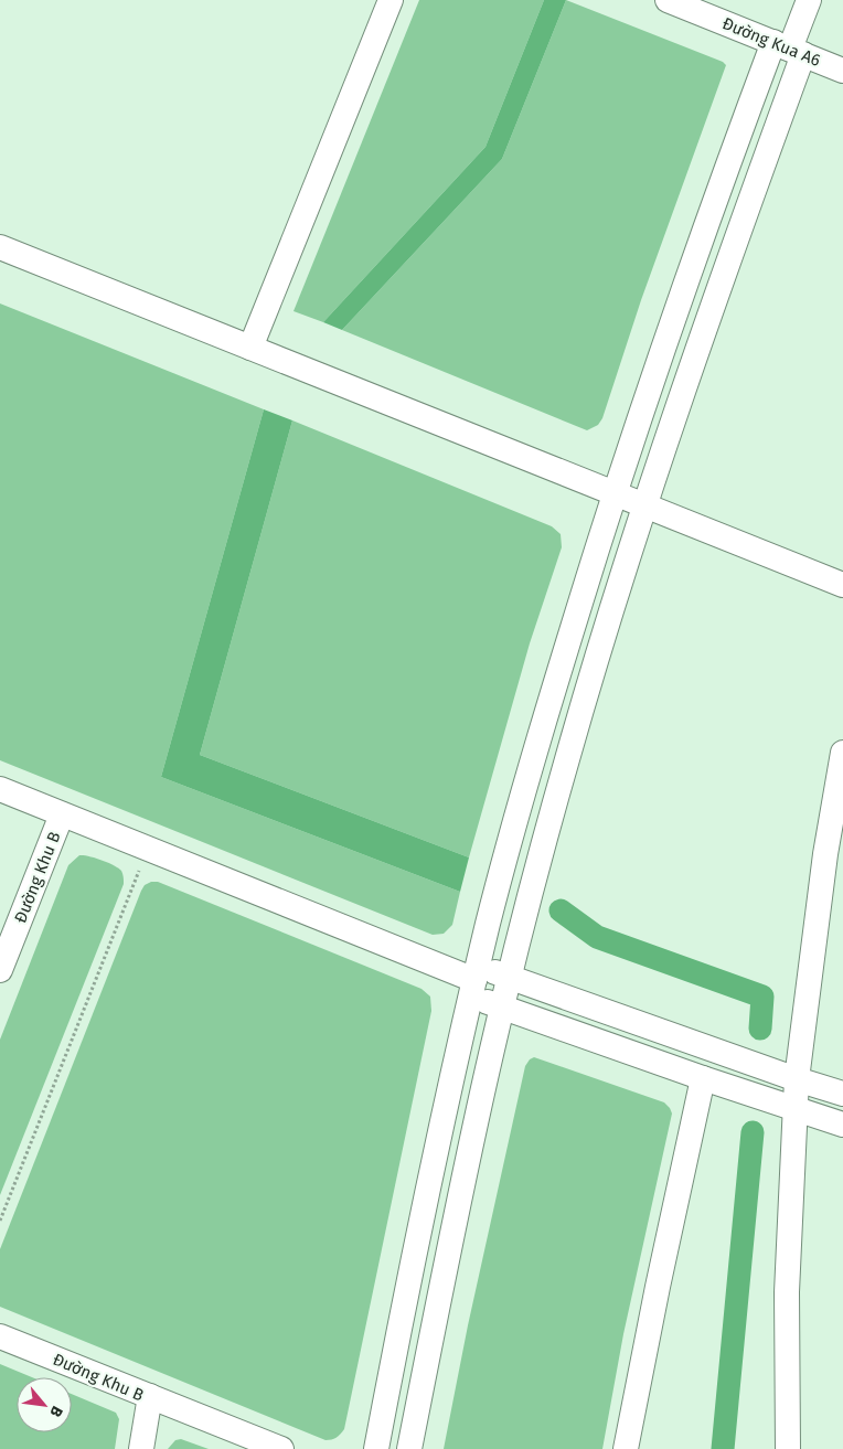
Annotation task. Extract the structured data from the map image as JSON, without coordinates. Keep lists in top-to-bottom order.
{
  "streets": {
    "street": ["Đường Kua A6", "Đường Khu B"]
  },
  "north": "bottom right"
}
